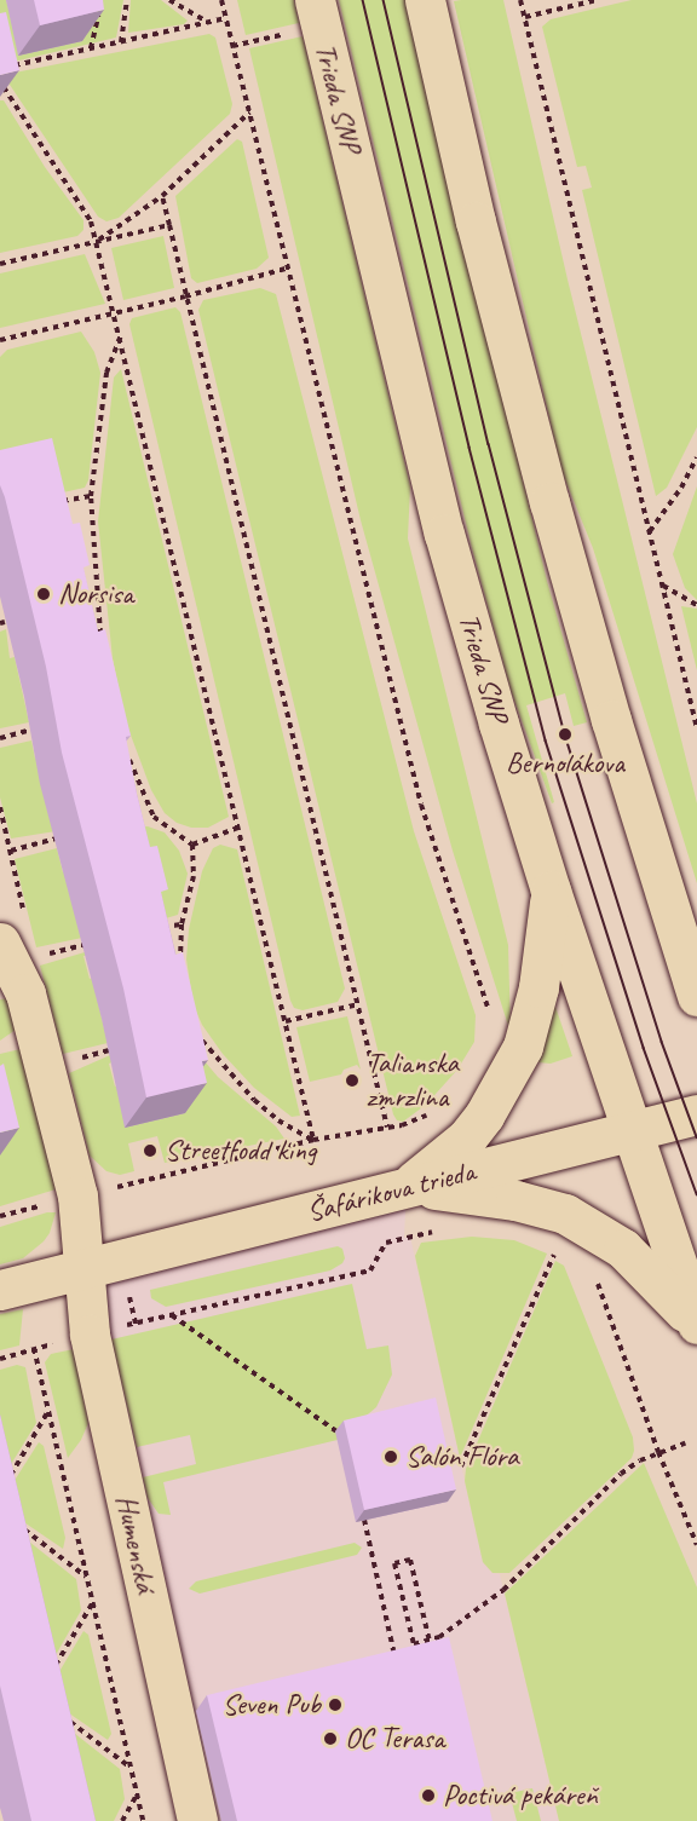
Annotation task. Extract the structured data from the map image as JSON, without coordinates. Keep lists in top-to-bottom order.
{
  "streets": {
    "street": ["Trieda SNP", "Šafárikova trieda", "Humenská"]
  },
  "crossings": [
    ["Trieda SNP", "Šafárikova trieda"],
    ["Šafárikova trieda", "Humenská"]
  ],
  "places": [
    "Norsisa",
    "Bernolákova",
    "Talianska zmrzlina",
    "Streetfodd king",
    "Salón Flóra",
    "Seven Pub",
    "OC Terasa",
    "Poctivá pekáreň"
  ]
}
